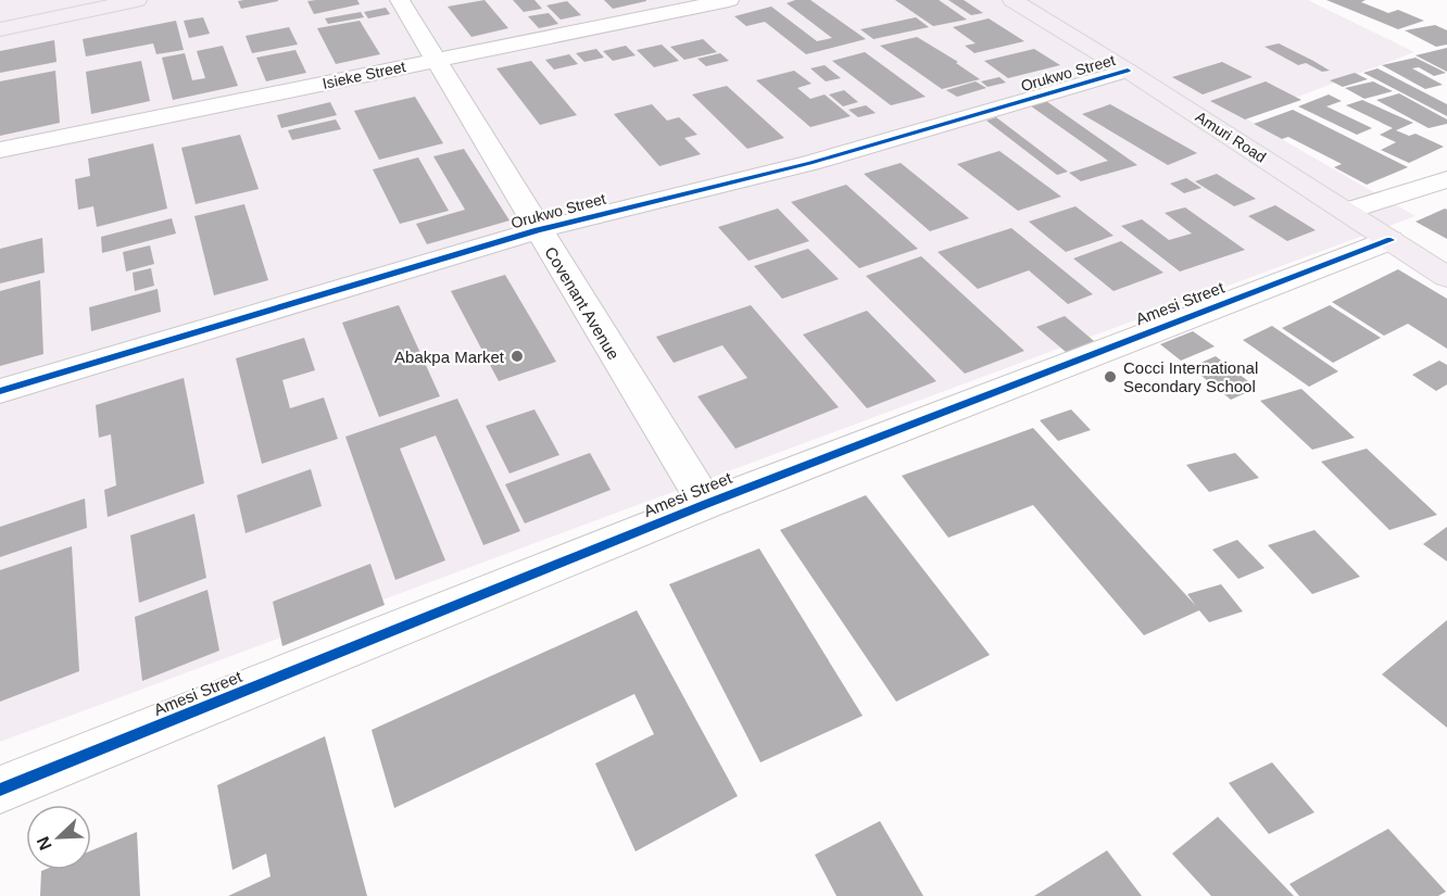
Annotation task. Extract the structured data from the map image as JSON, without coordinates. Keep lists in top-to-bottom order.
{
  "streets": {
    "main road": ["Amuri Road"],
    "street": [
      "Orukwo Street",
      "Isieke Street",
      "Covenant Avenue",
      "Amesi Street"
    ]
  },
  "crossings": [
    ["Orukwo Street", "Amuri Road"],
    ["Orukwo Street", "Covenant Avenue"],
    ["Isieke Street", "Covenant Avenue"],
    ["Amuri Road", "Amesi Street"],
    ["Covenant Avenue", "Amesi Street"]
  ],
  "places": ["Abakpa Market", "Cocci International Secondary School"],
  "north": "bottom left"
}
